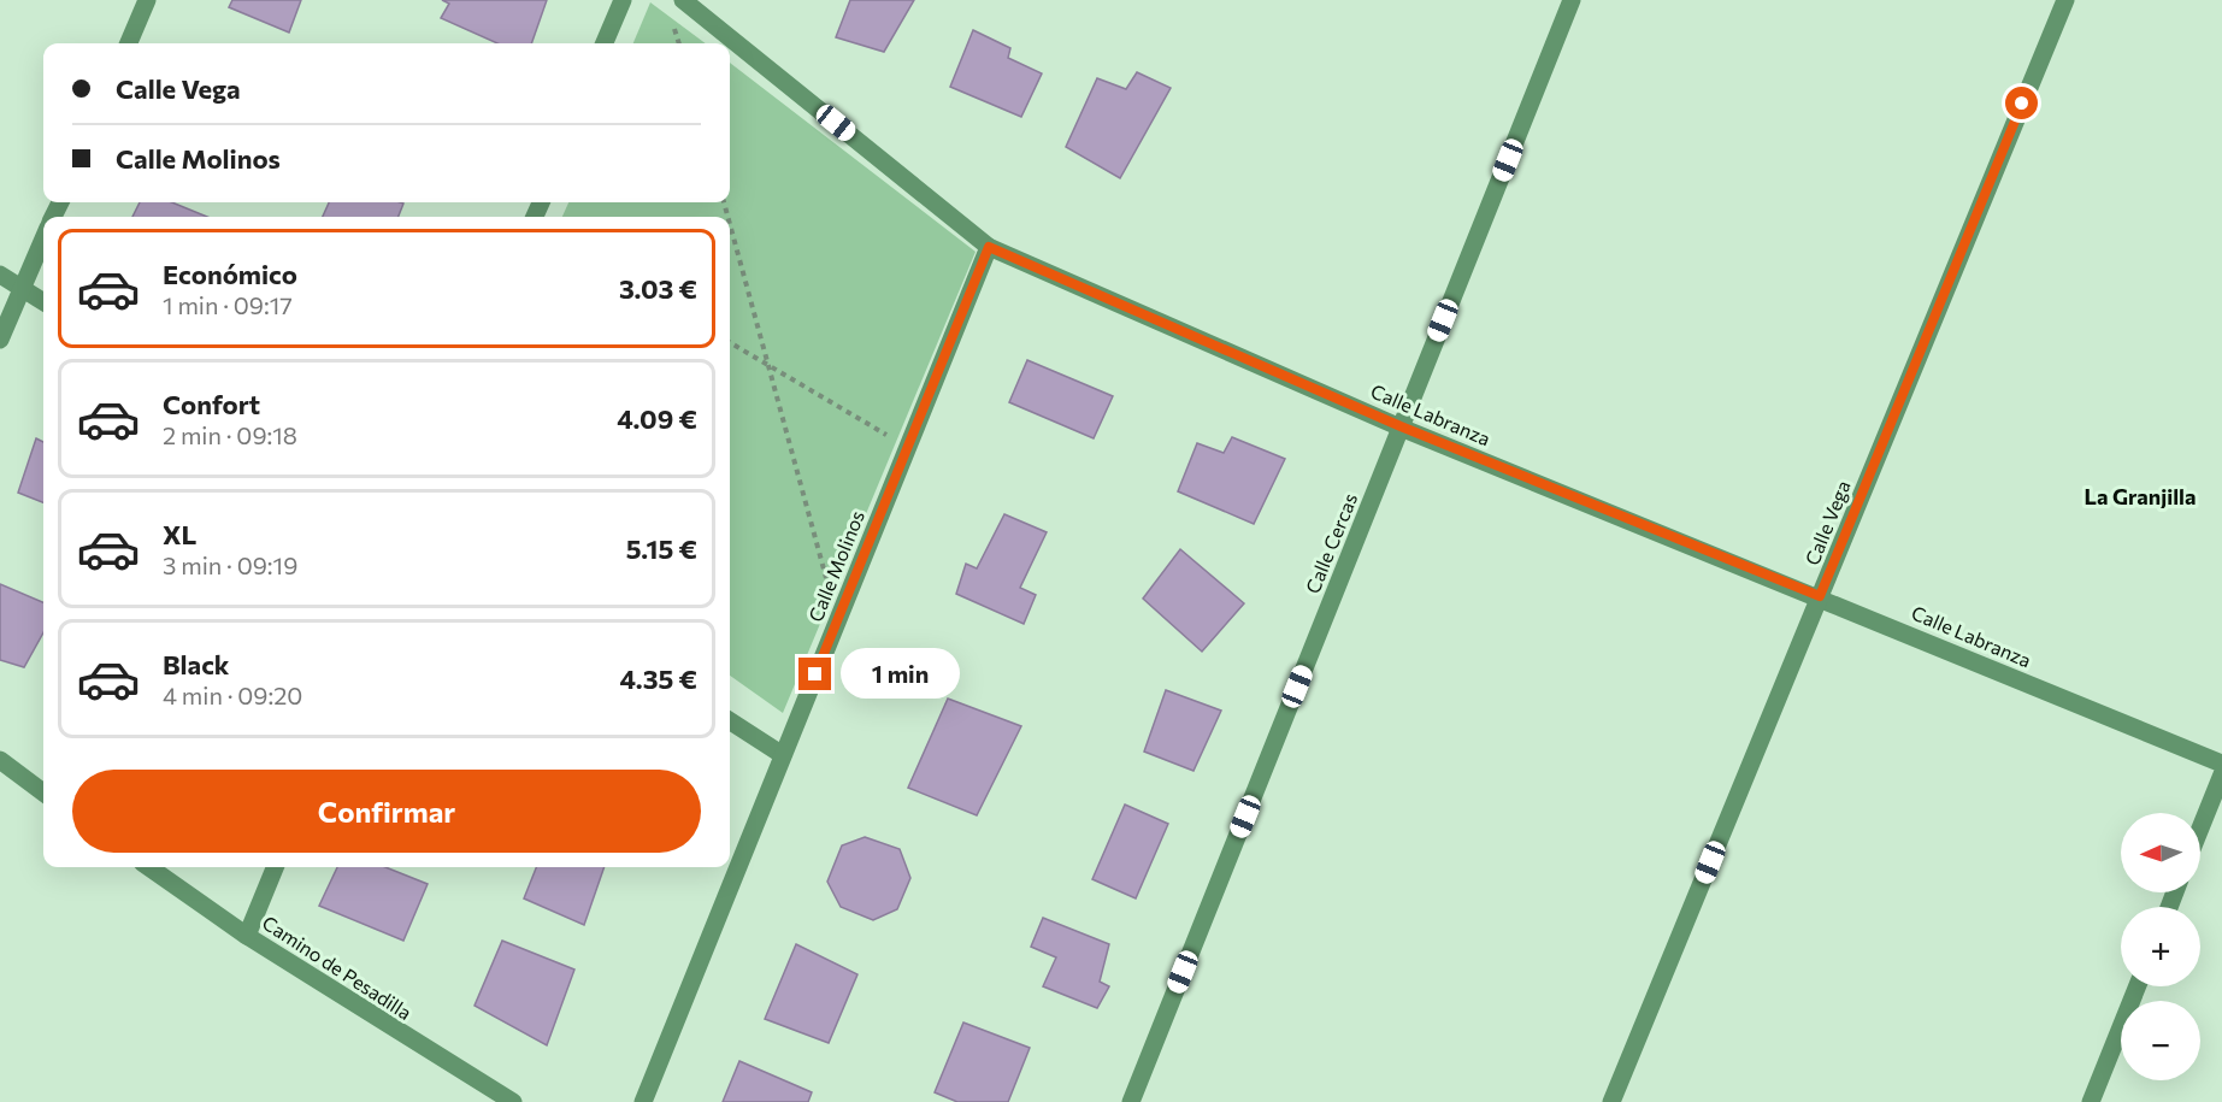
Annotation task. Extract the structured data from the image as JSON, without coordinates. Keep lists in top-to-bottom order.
{
  "streets": {
    "street": [
      "Calle Labranza",
      "Calle Vega",
      "Calle Cercas",
      "Calle Molinos",
      "Camino de Pesadilla"
    ]
  },
  "crossings": [
    ["Calle Labranza", "Calle Vega"],
    ["Calle Labranza", "Calle Cercas"],
    ["Calle Labranza", "Calle Molinos"]
  ],
  "districts": ["La Granjilla"],
  "north": "left",
  "page": {
    "banner": ["Calle Vega", "Calle Molinos"],
    "list": [
      {
        "name": "Económico",
        "note": "1 min · 09:17",
        "value": "3.03 €"
      },
      {
        "name": "Confort",
        "note": "2 min · 09:18",
        "value": "4.09 €"
      },
      {
        "name": "XL",
        "note": "3 min · 09:19",
        "value": "5.15 €"
      },
      {
        "name": "Black",
        "note": "4 min · 09:20",
        "value": "4.35 €"
      }
    ],
    "bubble": "1 min",
    "buttons": "Confirmar",
    "map_buttons": ["+", "−"]
  }
}
